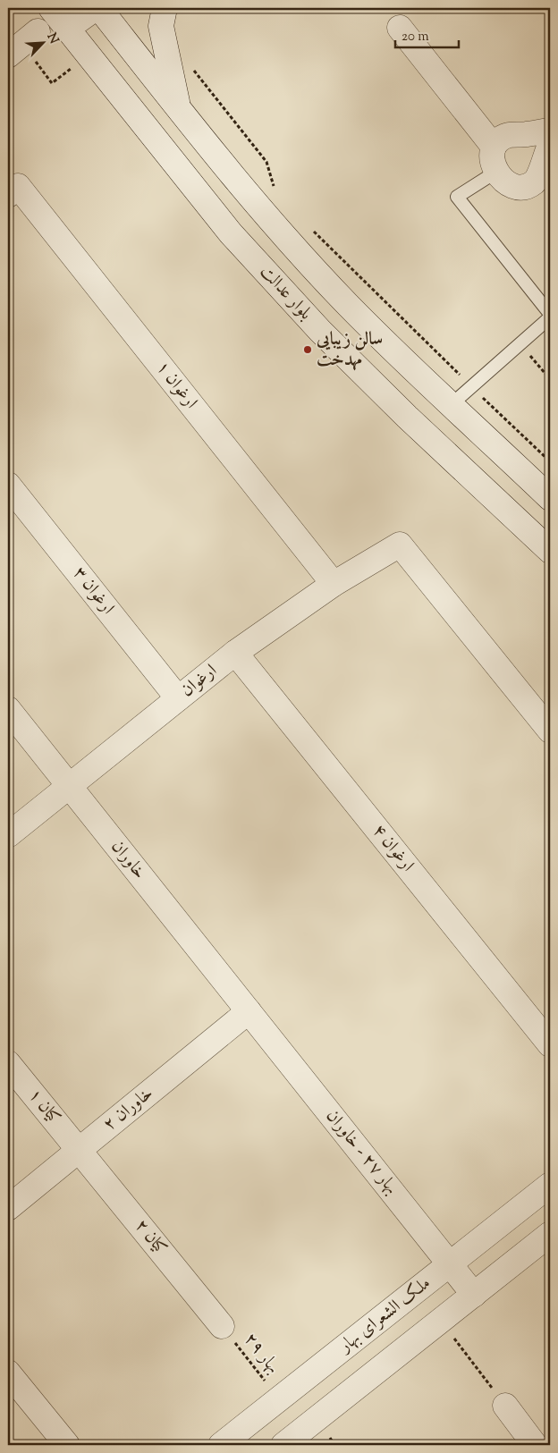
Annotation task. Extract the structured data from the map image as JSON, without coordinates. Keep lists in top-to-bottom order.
{
  "streets": {
    "street": [
      "بلوار عدالت",
      "ارغوان ۱",
      "ارغوان ۳",
      "ارغوان",
      "ارغوان ۴",
      "خاوران",
      "کیان ۱",
      "خاوران ۲",
      "بهار ۲۷ - خاوران",
      "کیان ۲",
      "ملک الشعرای بهار"
    ],
    "path": ["بهار ۲۹"]
  },
  "crossings": [
    ["ارغوان ۱", "ارغوان"],
    ["ارغوان ۳", "ارغوان"],
    ["ارغوان", "ارغوان ۴"],
    ["ارغوان", "خاوران"],
    ["خاوران", "خاوران ۲"],
    ["خاوران", "بهار ۲۷ - خاوران"],
    ["کیان ۱", "خاوران ۲"],
    ["کیان ۱", "کیان ۲"],
    ["خاوران ۲", "بهار ۲۷ - خاوران"],
    ["خاوران ۲", "کیان ۲"],
    ["بهار ۲۷ - خاوران", "ملک الشعرای بهار"],
    ["کیان ۲", "بهار ۲۹"],
    ["ملک الشعرای بهار", "بهار ۲۹"]
  ],
  "places": ["سالن زیبایی مهدخت"],
  "scale_bar": "20 m",
  "north": "top right"
}
